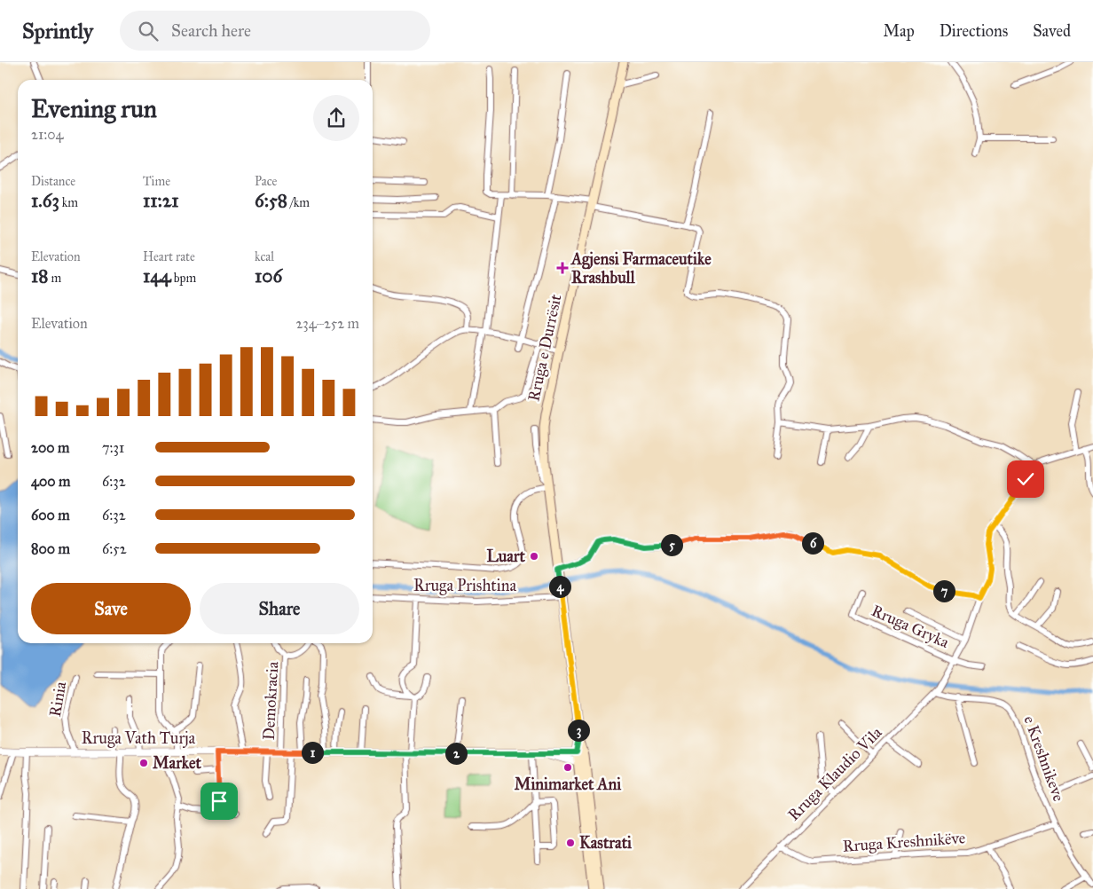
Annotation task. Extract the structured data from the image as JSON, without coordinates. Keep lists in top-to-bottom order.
{
  "streets": {
    "main road": ["Rruga e Durrësit"],
    "street": [
      "Rruga Prishtina",
      "Rruga Gryka",
      "Rinia",
      "Demokracia",
      "Rruga Vath Turja",
      "e Kreshnikeve",
      "Rruga Klaudio Vila",
      "Rruga Kreshnikëve"
    ]
  },
  "crossings": [
    ["Rruga e Durrësit", "Rruga Prishtina"],
    ["Rruga e Durrësit", "Rruga Vath Turja"],
    ["Rruga Gryka", "Rruga Klaudio Vila"],
    ["Rinia", "Rruga Vath Turja"],
    ["Demokracia", "Rruga Vath Turja"],
    ["e Kreshnikeve", "Rruga Klaudio Vila"],
    ["e Kreshnikeve", "Rruga Kreshnikëve"],
    ["Rruga Klaudio Vila", "Rruga Kreshnikëve"]
  ],
  "places": {
    "health": ["Agjensi Farmaceutike Rrashbull"],
    "other": [
      "Luart",
      "Market",
      "Minimarket Ani",
      "Kastrati"
    ]
  },
  "page": {
    "header": "Sprintly",
    "search": "Search here",
    "nav": ["Map", "Directions", "Saved"],
    "heading": ["Evening run", "21:04"],
    "stats": [
      ["Distance", "1.63 km"],
      ["Time", "11:21"],
      ["Pace", "6:58 /km"],
      ["Elevation", "18 m"],
      ["Heart rate", "144 bpm"],
      ["kcal", "106"]
    ],
    "chart": ["Elevation", "234–252 m"],
    "list": [
      {
        "name": "200 m",
        "note": "7:31"
      },
      {
        "name": "400 m",
        "note": "6:32"
      },
      {
        "name": "600 m",
        "note": "6:32"
      },
      {
        "name": "800 m",
        "note": "6:52"
      }
    ],
    "pins": [
      "6",
      "5",
      "4",
      "7",
      "3",
      "1",
      "2"
    ],
    "buttons": ["Save", "Share"]
  }
}
